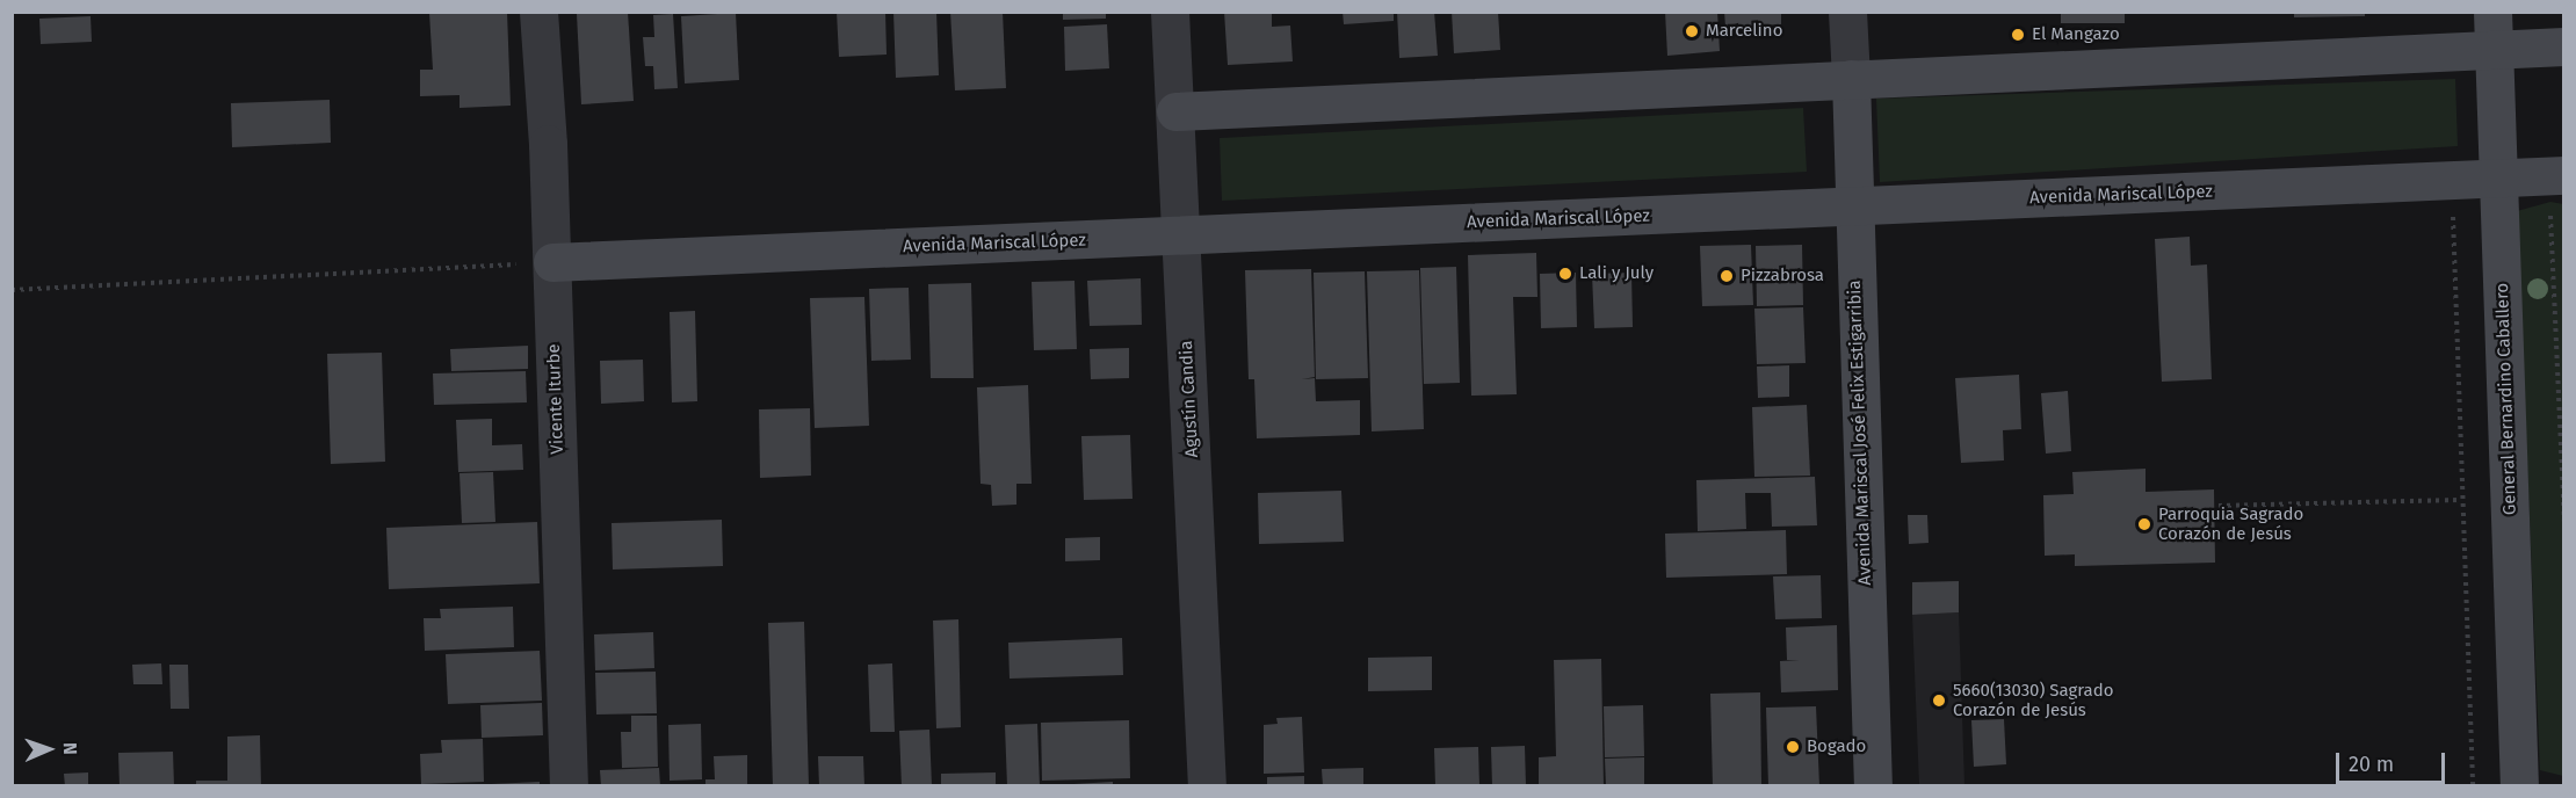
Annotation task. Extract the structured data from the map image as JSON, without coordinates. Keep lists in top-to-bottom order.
{
  "streets": {
    "street": [
      "Avenida Mariscal López",
      "Vicente Iturbe",
      "Agustín Candia",
      "General Bernardino Caballero",
      "Avenida Mariscal José Felix Estigarribia"
    ]
  },
  "crossings": [
    ["Avenida Mariscal López", "Vicente Iturbe"],
    ["Avenida Mariscal López", "Agustín Candia"],
    ["Avenida Mariscal López", "General Bernardino Caballero"],
    ["Avenida Mariscal López", "Avenida Mariscal José Felix Estigarribia"]
  ],
  "places": [
    "Marcelino",
    "El Mangazo",
    "Lali y July",
    "Pizzabrosa",
    "Parroquia Sagrado Corazón de Jesús",
    "5660(13030) Sagrado Corazón de Jesús",
    "Bogado"
  ],
  "scale_bar": "20 m",
  "north": "right"
}
